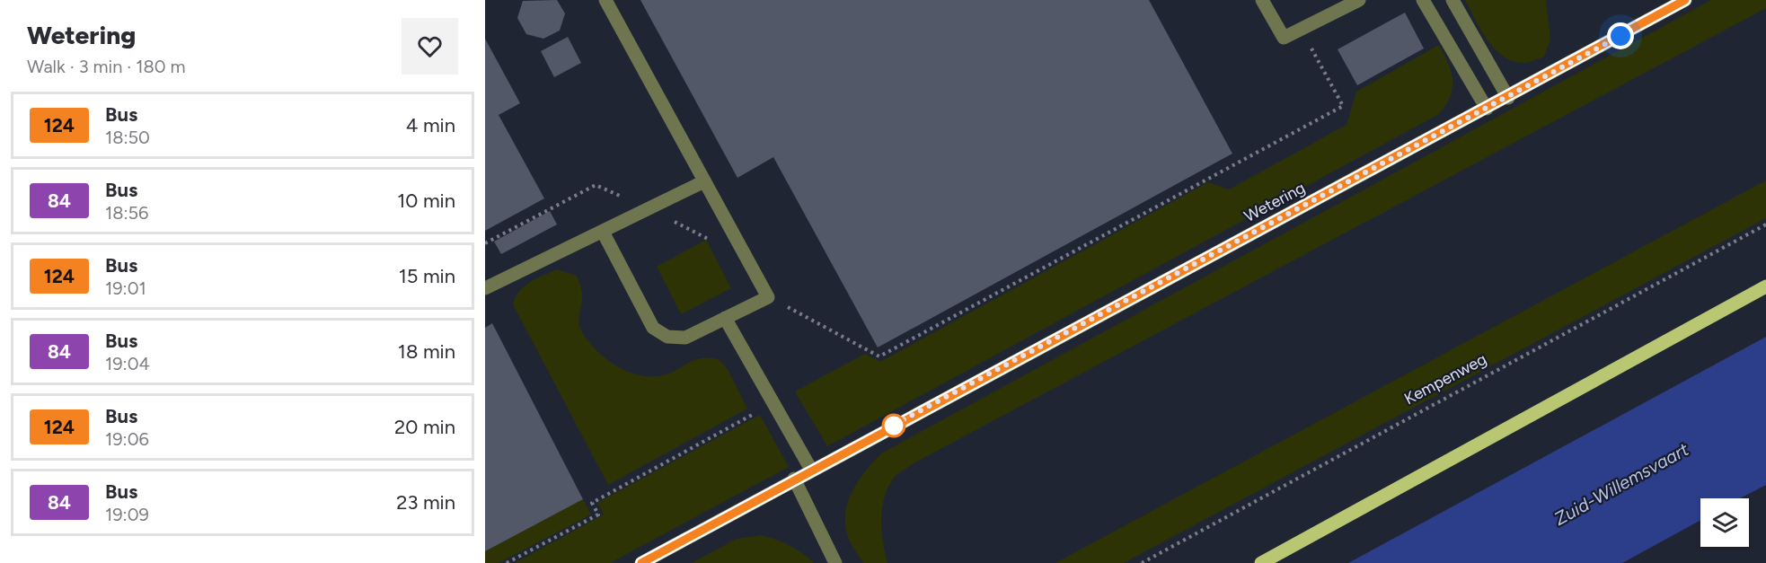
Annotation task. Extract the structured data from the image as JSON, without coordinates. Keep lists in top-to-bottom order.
{
  "streets": {
    "street": ["Wetering"],
    "path": ["Kempenweg"]
  },
  "water": ["Zuid-Willemsvaart"],
  "lines": ["bus line 124"],
  "page": {
    "heading": ["Wetering", "Walk · 3 min · 180 m"],
    "list": [
      {
        "mark": "124",
        "name": "Bus",
        "note": "18:50",
        "value": "4 min"
      },
      {
        "mark": "84",
        "name": "Bus",
        "note": "18:56",
        "value": "10 min"
      },
      {
        "mark": "124",
        "name": "Bus",
        "note": "19:01",
        "value": "15 min"
      },
      {
        "mark": "84",
        "name": "Bus",
        "note": "19:04",
        "value": "18 min"
      },
      {
        "mark": "124",
        "name": "Bus",
        "note": "19:06",
        "value": "20 min"
      },
      {
        "mark": "84",
        "name": "Bus",
        "note": "19:09",
        "value": "23 min"
      }
    ]
  }
}
